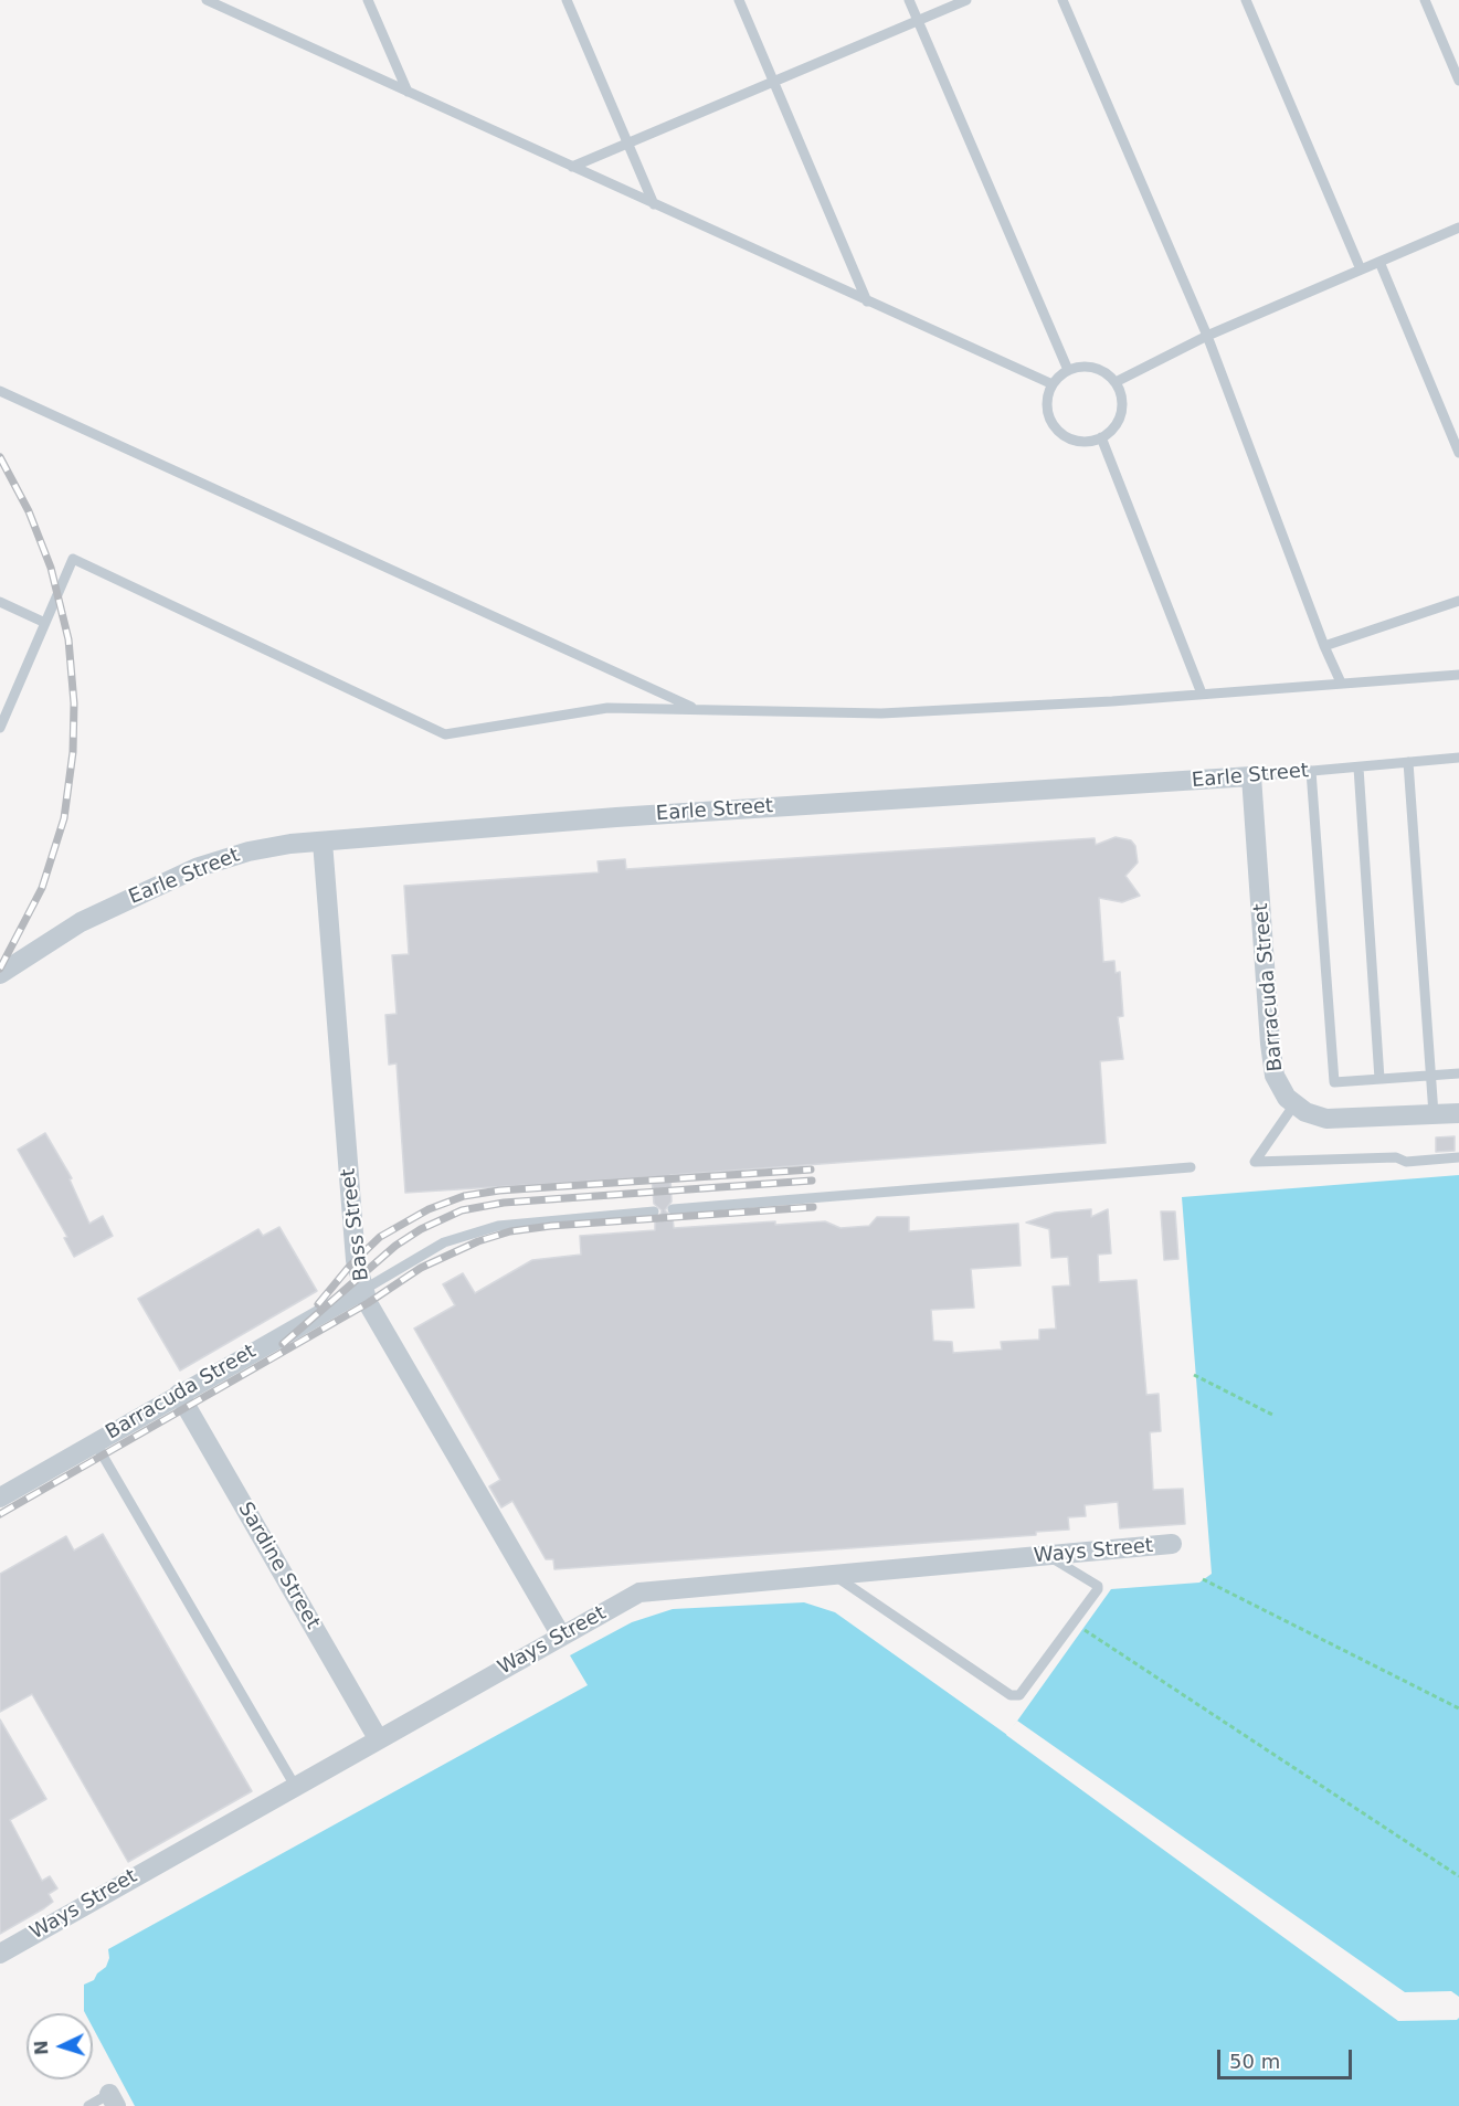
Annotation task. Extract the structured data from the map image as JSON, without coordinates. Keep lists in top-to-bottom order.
{
  "streets": {
    "street": [
      "Earle Street",
      "Barracuda Street",
      "Bass Street",
      "Ways Street",
      "Sardine Street"
    ]
  },
  "crossings": [
    ["Earle Street", "Barracuda Street"],
    ["Earle Street", "Bass Street"],
    ["Barracuda Street", "Bass Street"],
    ["Barracuda Street", "Sardine Street"],
    ["Bass Street", "Ways Street"],
    ["Ways Street", "Sardine Street"]
  ],
  "scale_bar": "50 m",
  "north": "left"
}
